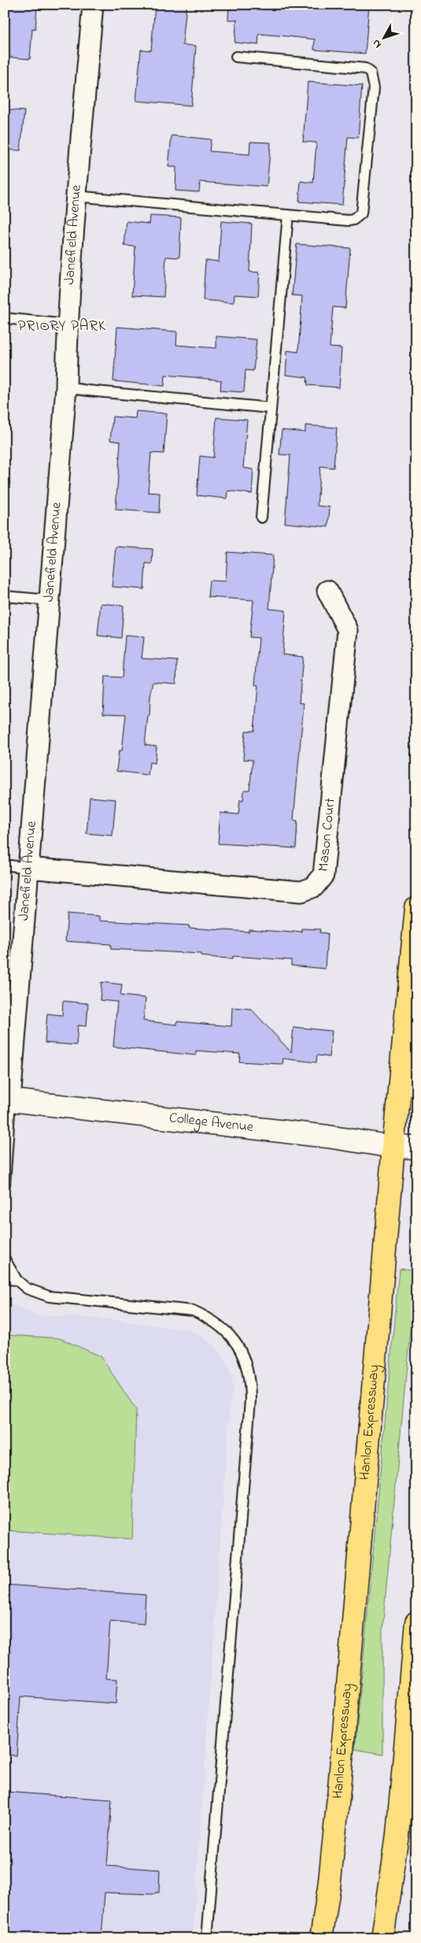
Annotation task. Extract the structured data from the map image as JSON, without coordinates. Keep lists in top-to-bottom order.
{
  "streets": {
    "highway": ["Hanlon Expressway"],
    "main road": ["College Avenue"],
    "street": ["Janefield Avenue", "Mason Court"]
  },
  "crossings": [
    ["Janefield Avenue", "Mason Court"],
    ["Janefield Avenue", "College Avenue"],
    ["College Avenue", "Hanlon Expressway"]
  ],
  "districts": ["PRIORY PARK"],
  "north": "bottom left"
}
